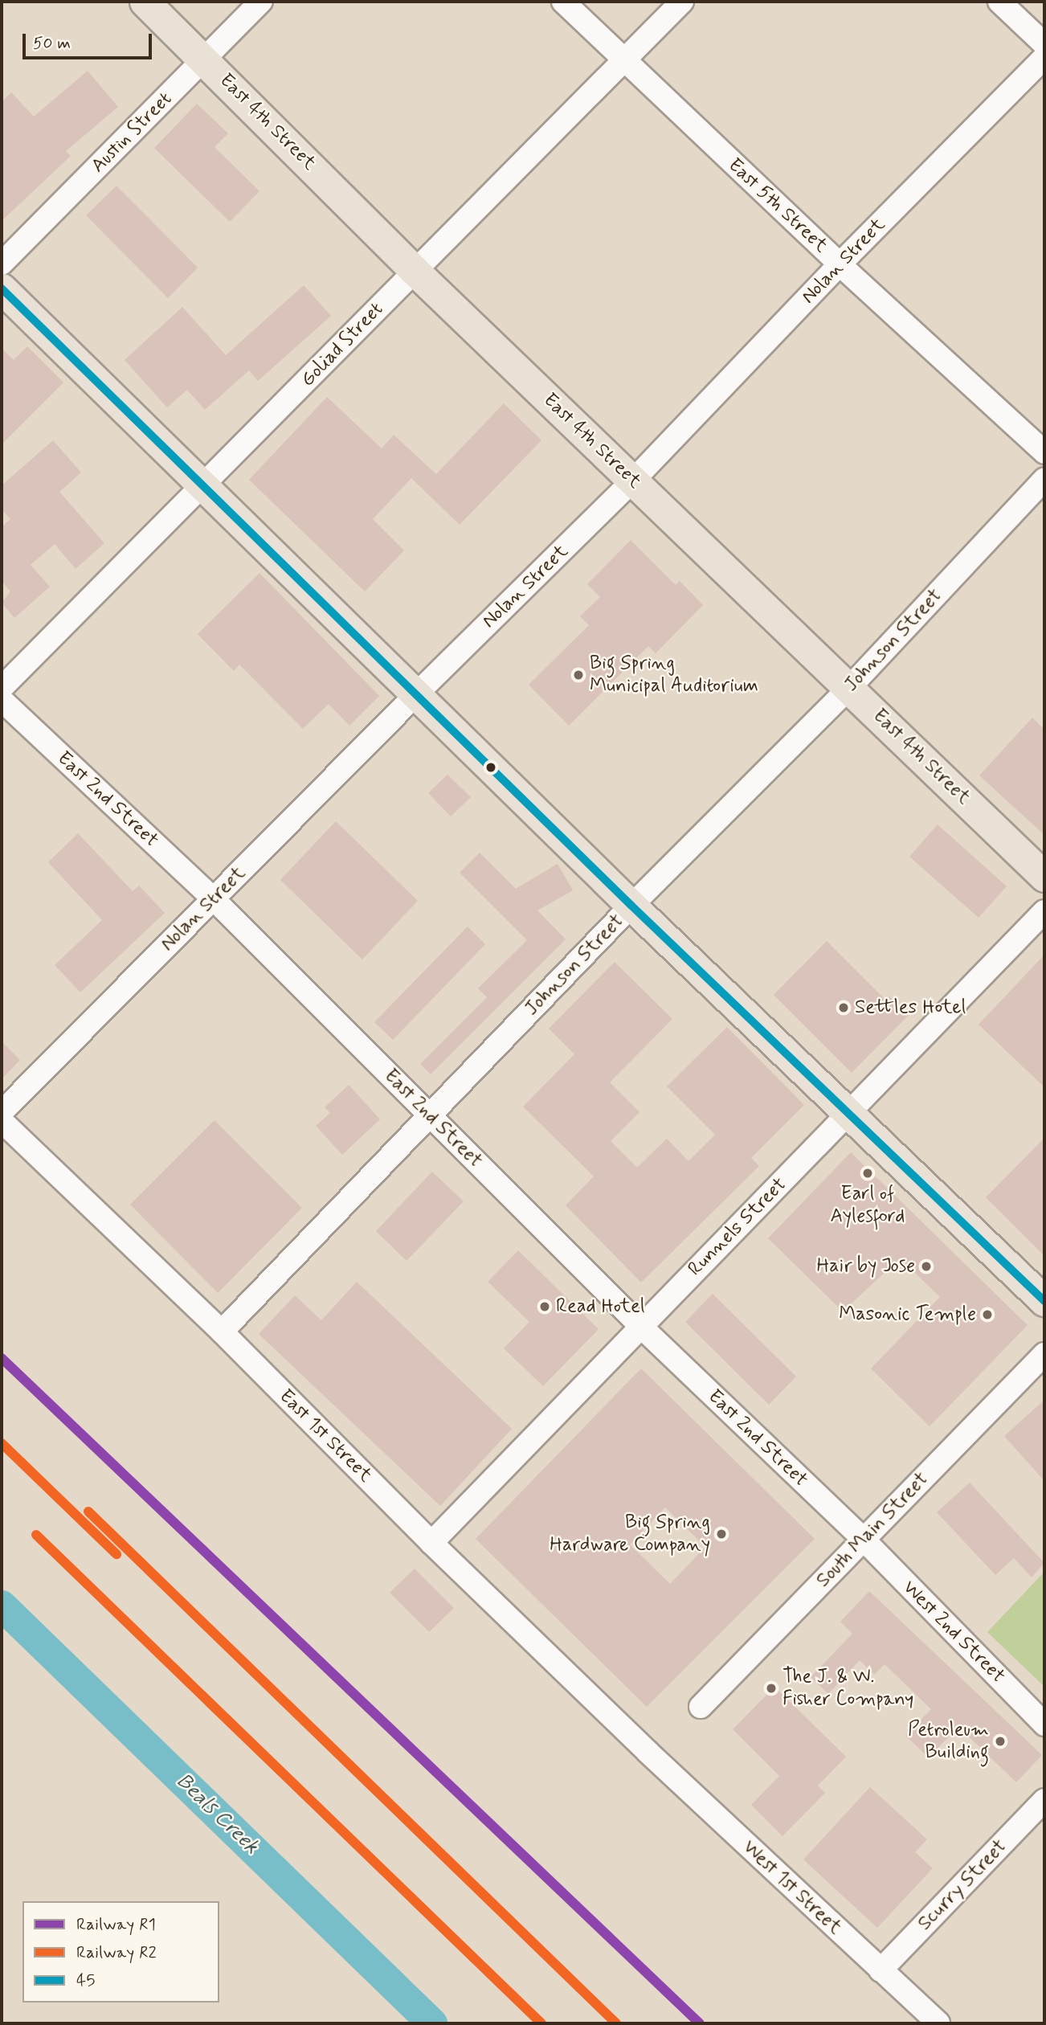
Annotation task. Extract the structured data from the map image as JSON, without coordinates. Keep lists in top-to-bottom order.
{
  "streets": {
    "main road": ["East 4th Street"],
    "street": [
      "Austin Street",
      "East 5th Street",
      "Nolan Street",
      "Goliad Street",
      "Johnson Street",
      "East 2nd Street",
      "Runnels Street",
      "East 1st Street",
      "South Main Street",
      "West 2nd Street",
      "Scurry Street",
      "West 1st Street"
    ]
  },
  "crossings": [
    ["East 4th Street", "Austin Street"],
    ["East 4th Street", "Nolan Street"],
    ["East 4th Street", "Goliad Street"],
    ["East 4th Street", "Johnson Street"],
    ["East 5th Street", "Nolan Street"],
    ["East 5th Street", "Goliad Street"],
    ["Nolan Street", "East 2nd Street"],
    ["Johnson Street", "East 2nd Street"],
    ["Johnson Street", "East 1st Street"],
    ["East 2nd Street", "Runnels Street"],
    ["East 2nd Street", "South Main Street"],
    ["East 2nd Street", "West 2nd Street"],
    ["Runnels Street", "East 1st Street"],
    ["East 1st Street", "West 1st Street"],
    ["South Main Street", "West 2nd Street"],
    ["Scurry Street", "West 1st Street"]
  ],
  "water": ["Beals Creek"],
  "places": [
    "Big Spring Municipal Auditorium",
    "Settles Hotel",
    "Earl of Aylesford",
    "Hair by Jose",
    "Read Hotel",
    "Masonic Temple",
    "Big Spring Hardware Company",
    "The J. & W. Fisher Company",
    "Petroleum Building"
  ],
  "lines": ["transit line 45", "rail line R1", "rail line R2"],
  "legend": ["Railway R1", "Railway R2", "45"],
  "scale_bar": "50 m"
}
